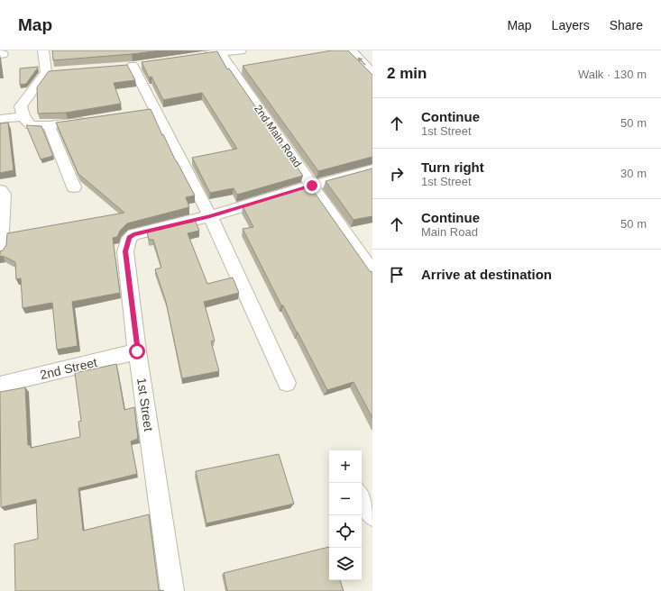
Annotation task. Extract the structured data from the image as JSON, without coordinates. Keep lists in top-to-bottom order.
{
  "streets": {
    "street": ["2nd Main Road", "2nd Street", "1st Street"]
  },
  "crossings": [
    ["2nd Street", "1st Street"]
  ],
  "page": {
    "header": "Map",
    "nav": ["Map", "Layers", "Share"],
    "heading": ["2 min", "Walk · 130 m"],
    "list": [
      ["Continue", "1st Street", "50 m"],
      ["Turn right", "1st Street", "30 m"],
      ["Continue", "Main Road", "50 m"],
      "Arrive at destination"
    ],
    "map_buttons": ["+", "−"]
  }
}
